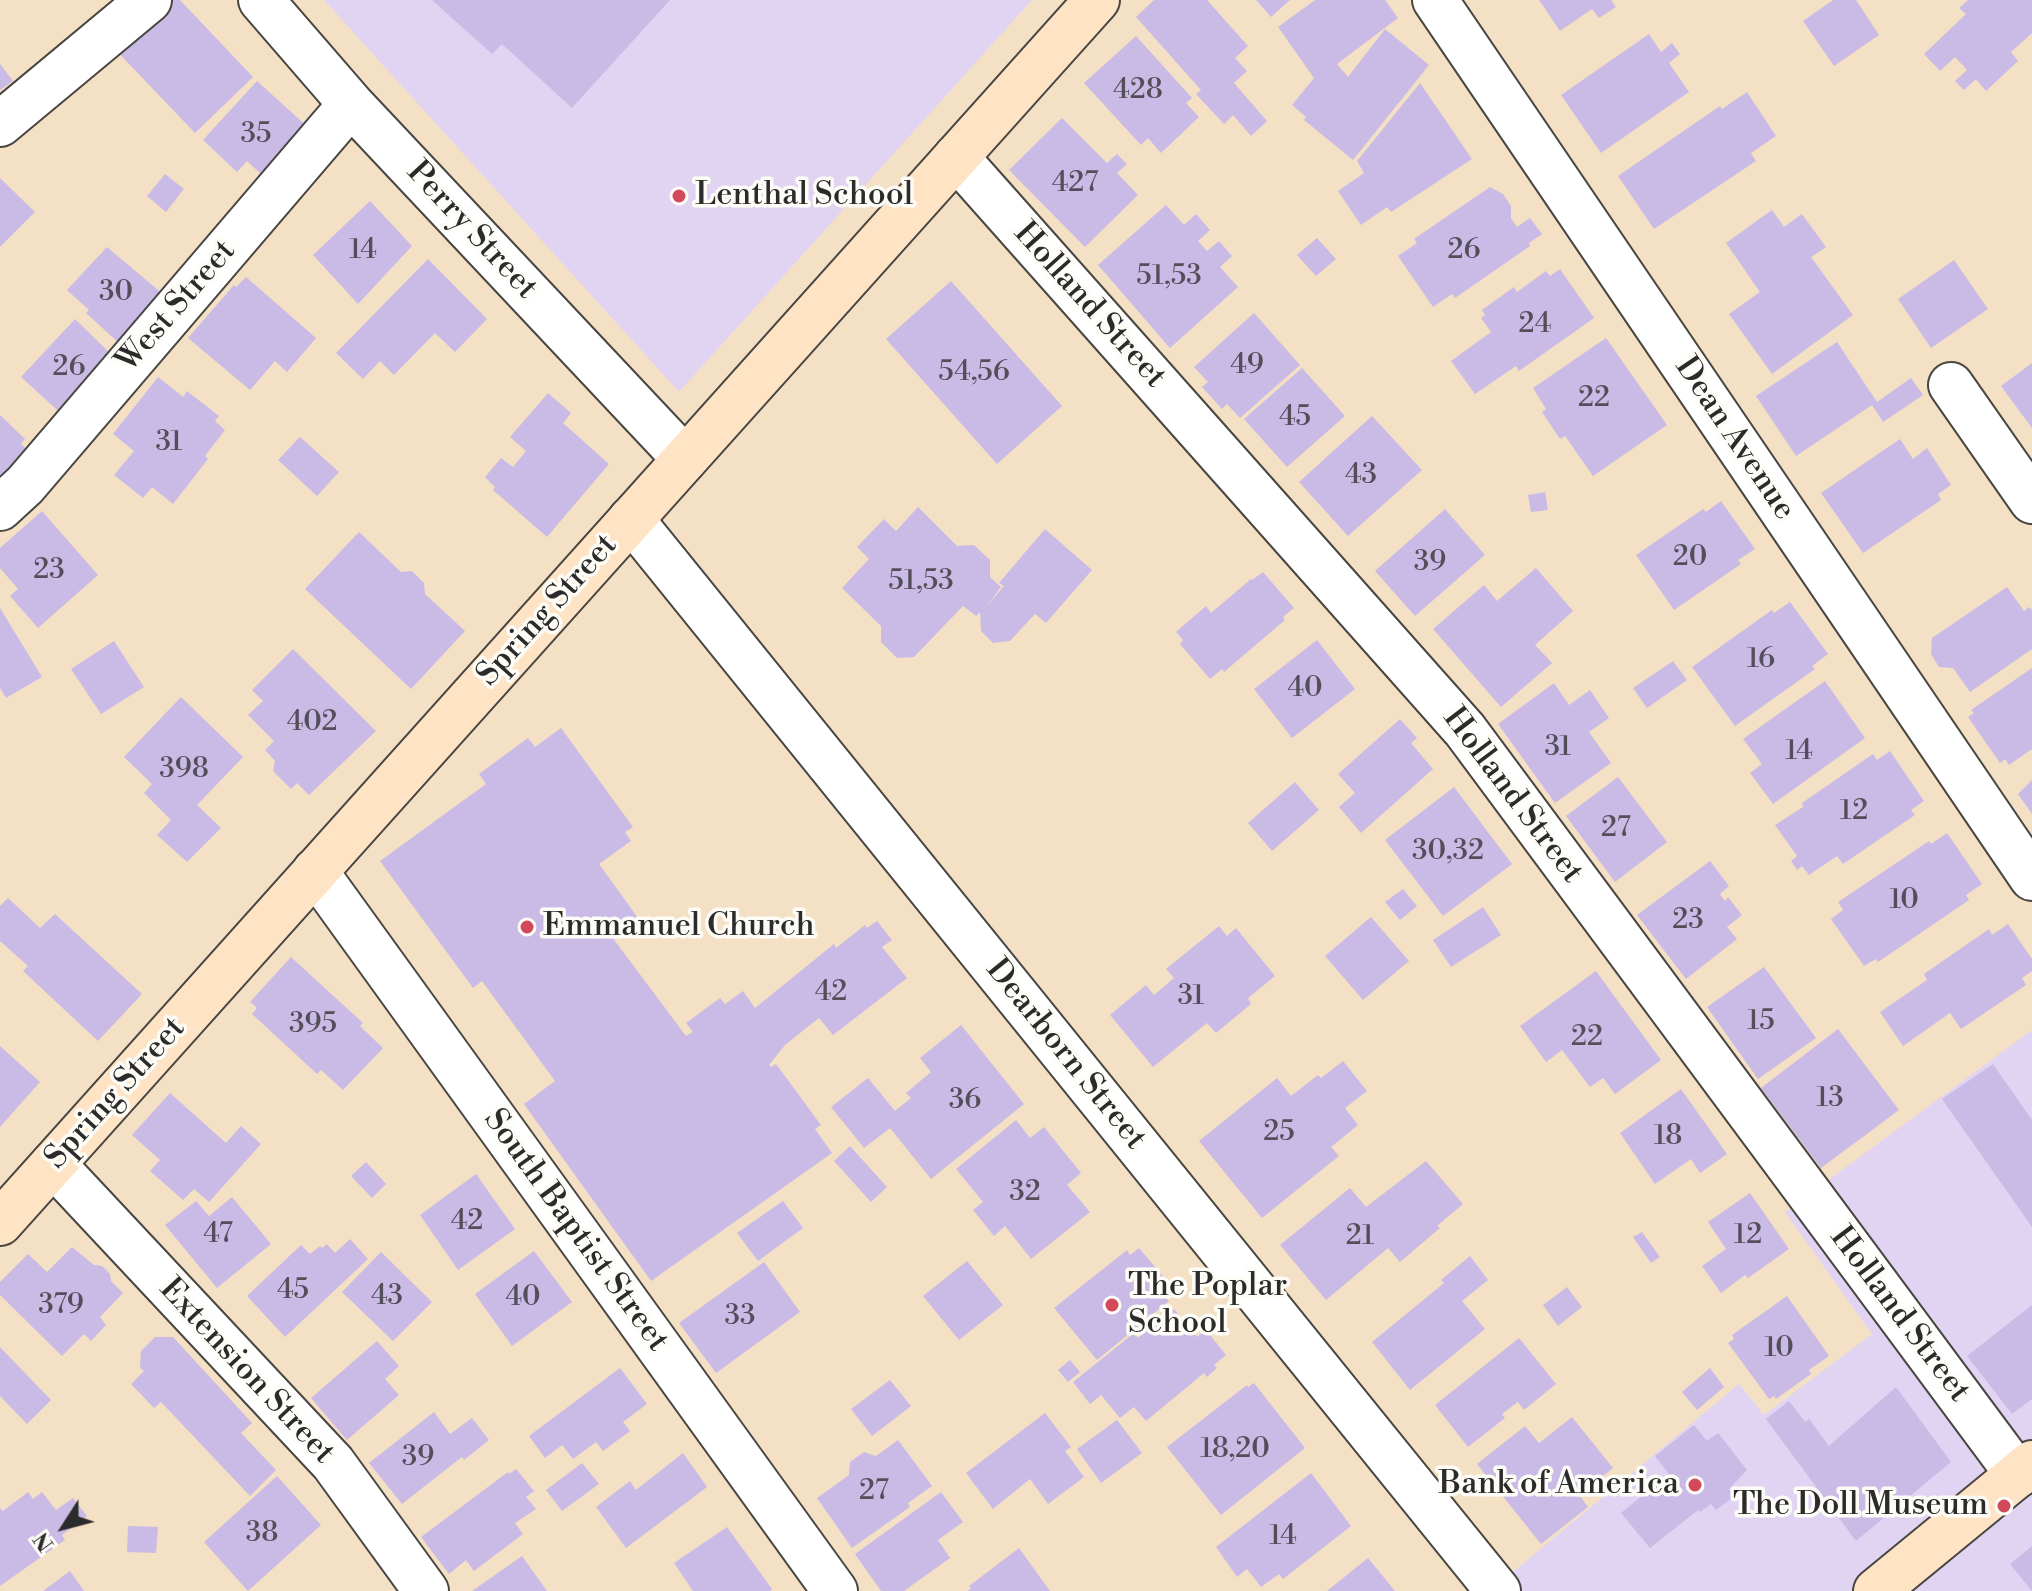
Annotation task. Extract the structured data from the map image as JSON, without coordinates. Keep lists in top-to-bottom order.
{
  "streets": {
    "main road": ["Spring Street"],
    "street": [
      "Perry Street",
      "Holland Street",
      "West Street",
      "Dean Avenue",
      "Dearborn Street",
      "South Baptist Street",
      "Extension Street"
    ]
  },
  "crossings": [
    ["Perry Street", "West Street"],
    ["Perry Street", "Spring Street"],
    ["Holland Street", "Spring Street"],
    ["Spring Street", "Dearborn Street"],
    ["Spring Street", "South Baptist Street"],
    ["Spring Street", "Extension Street"]
  ],
  "places": [
    "Lenthal School",
    "Emmanuel Church",
    "The Poplar School",
    "Bank of America",
    "The Doll Museum"
  ],
  "house_numbers": [
    "428",
    "35",
    "427",
    "14",
    "26",
    "51,53",
    "30",
    "24",
    "49",
    "26",
    "54,56",
    "22",
    "45",
    "31",
    "43",
    "20",
    "39",
    "23",
    "51,53",
    "16",
    "40",
    "402",
    "31",
    "14",
    "398",
    "12",
    "27",
    "30,32",
    "10",
    "23",
    "42",
    "31",
    "15",
    "395",
    "22",
    "13",
    "36",
    "25",
    "18",
    "32",
    "42",
    "47",
    "12",
    "21",
    "45",
    "43",
    "40",
    "379",
    "33",
    "10",
    "18,20",
    "39",
    "27",
    "38",
    "14"
  ],
  "north": "bottom left"
}
